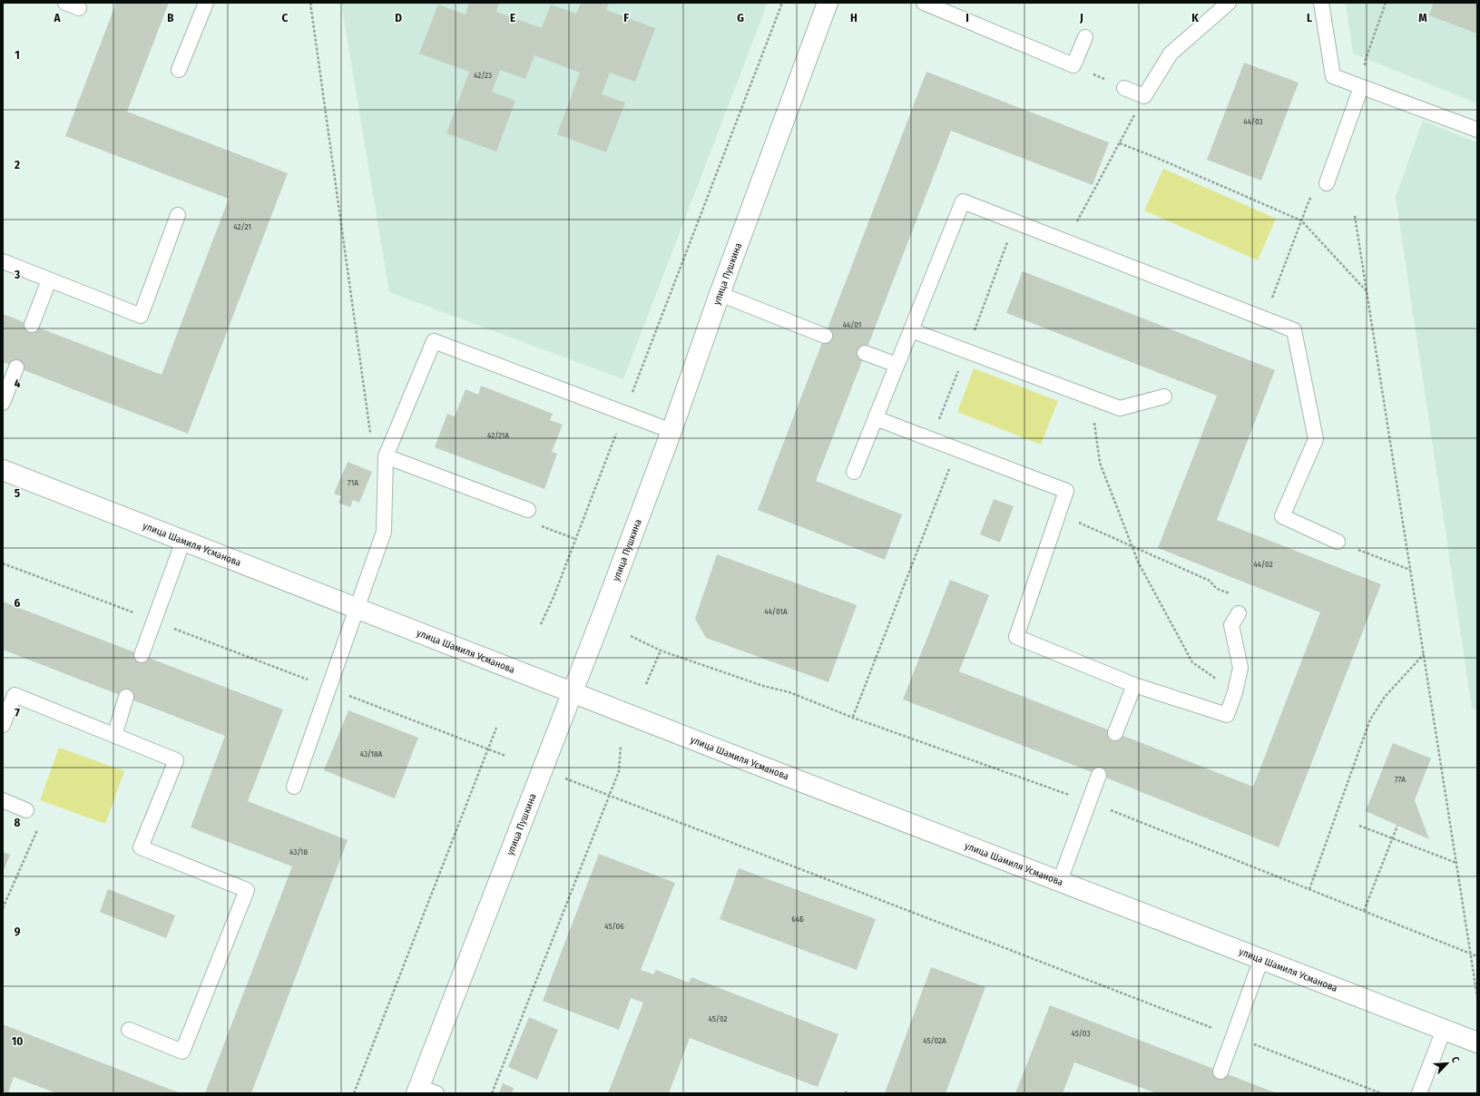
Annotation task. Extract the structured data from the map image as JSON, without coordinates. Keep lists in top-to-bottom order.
{
  "streets": {
    "street": ["улица Пушкина", "улица Шамиля Усманова"]
  },
  "crossings": [
    ["улица Пушкина", "улица Шамиля Усманова"]
  ],
  "house_numbers": [
    "42/23",
    "44/03",
    "42/21",
    "44/01",
    "42/21А",
    "71А",
    "44/02",
    "44/01А",
    "43/18А",
    "77А",
    "43/18",
    "64Б",
    "45/06",
    "45/02",
    "45/03",
    "45/02А"
  ],
  "north": "top right",
  "grid": {
    "columns": [
      "A",
      "B",
      "C",
      "D",
      "E",
      "F",
      "G",
      "H",
      "I",
      "J",
      "K",
      "L",
      "M"
    ],
    "rows": [
      "1",
      "2",
      "3",
      "4",
      "5",
      "6",
      "7",
      "8",
      "9",
      "10"
    ]
  }
}
